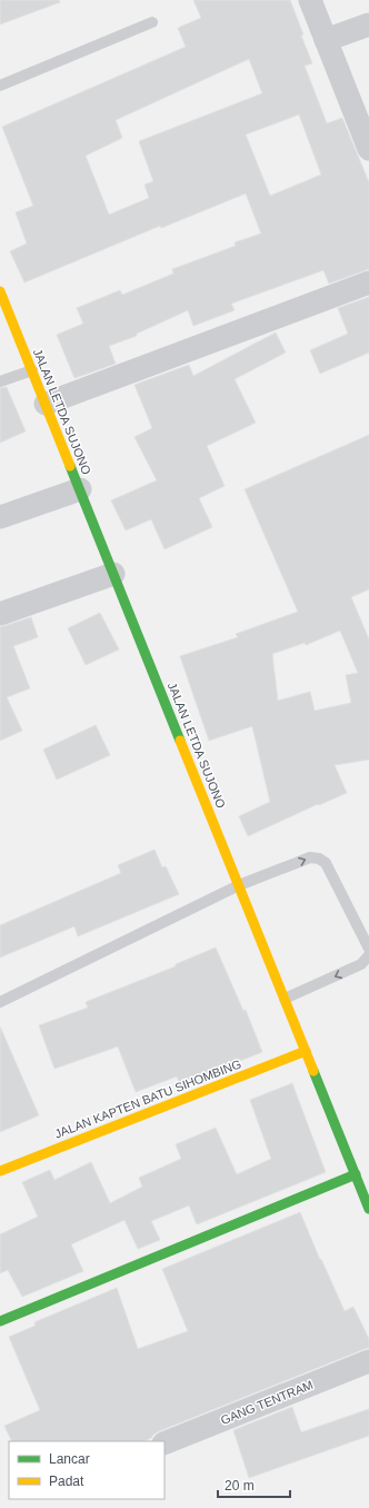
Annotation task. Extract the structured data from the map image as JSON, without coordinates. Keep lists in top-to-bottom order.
{
  "streets": {
    "main road": ["JALAN LETDA SUJONO", "JALAN KAPTEN BATU SIHOMBING"],
    "street": ["GANG TENTRAM"]
  },
  "crossings": [
    ["JALAN LETDA SUJONO", "JALAN KAPTEN BATU SIHOMBING"]
  ],
  "legend": ["Lancar", "Padat"],
  "scale_bar": "20 m"
}
